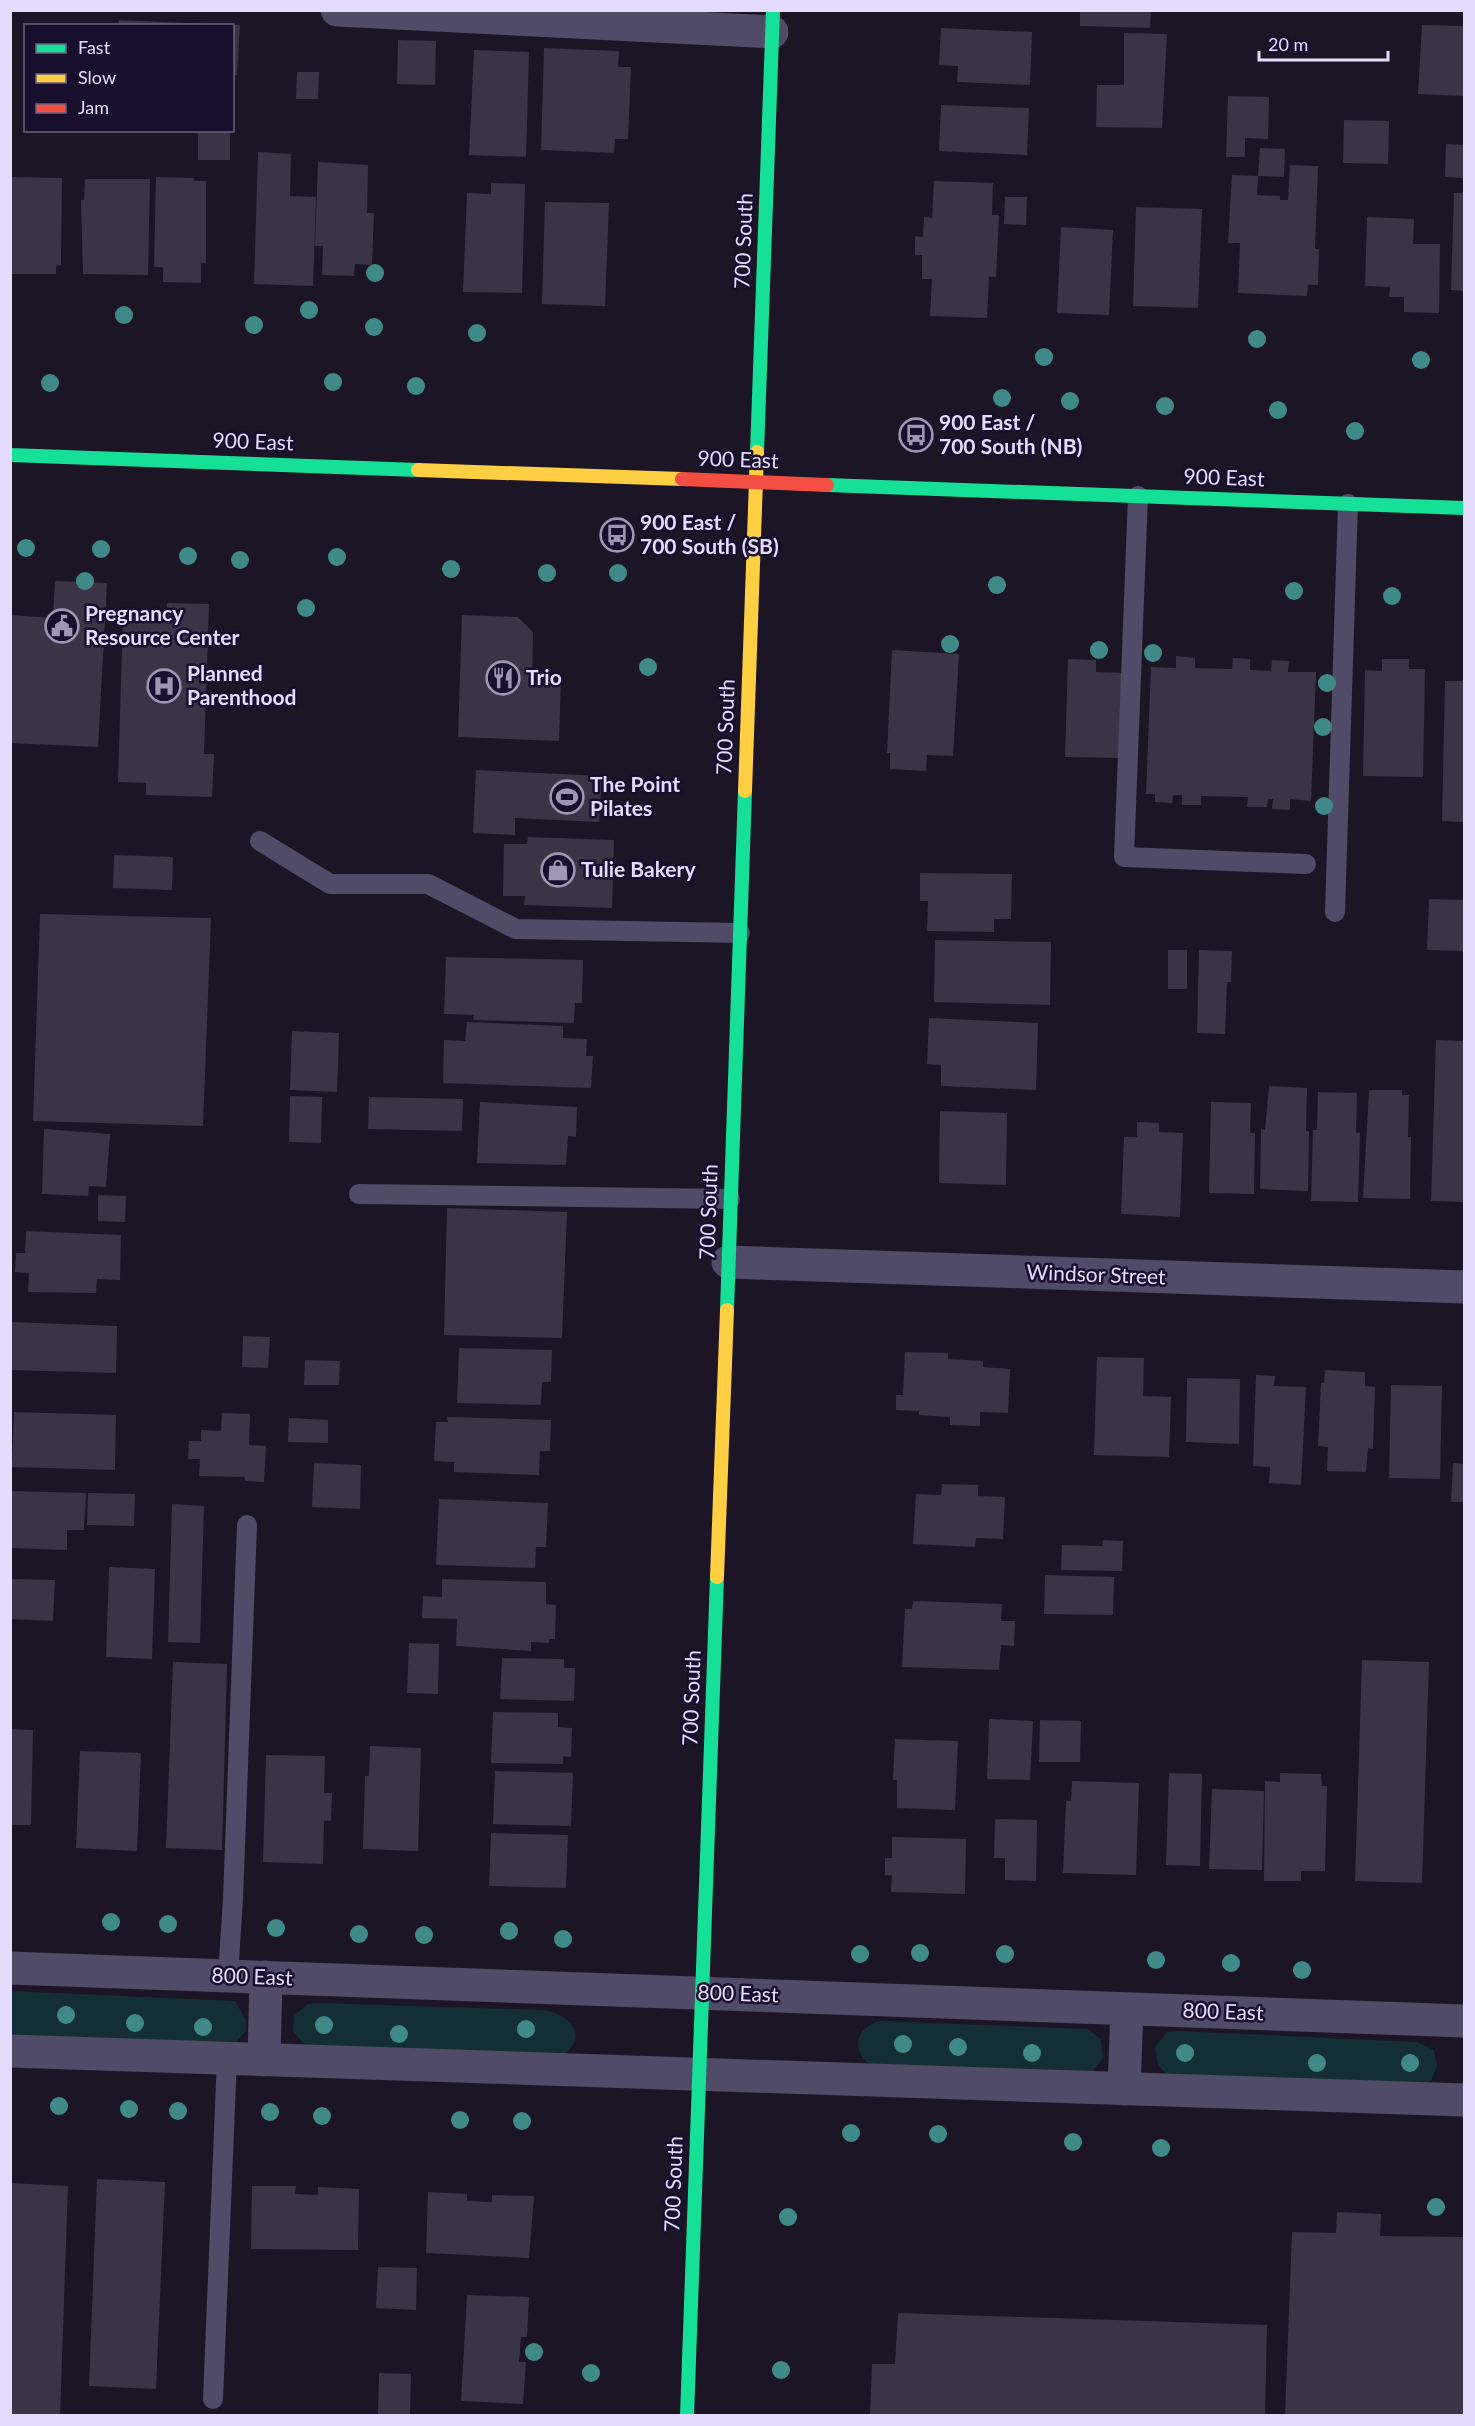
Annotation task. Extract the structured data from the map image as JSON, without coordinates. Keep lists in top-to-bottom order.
{
  "streets": {
    "street": [
      "700 South",
      "900 East",
      "Windsor Street",
      "800 East"
    ]
  },
  "crossings": [
    ["700 South", "900 East"],
    ["700 South", "Windsor Street"],
    ["700 South", "800 East"]
  ],
  "places": {
    "bus stop": ["900 East / 700 South (NB)", "900 East / 700 South (SB)"],
    "public building": ["Pregnancy Resource Center"],
    "restaurant": ["Trio"],
    "hospital": ["Planned Parenthood"],
    "sports": ["The Point Pilates"],
    "shop": ["Tulie Bakery"]
  },
  "legend": ["Fast", "Slow", "Jam"],
  "scale_bar": "20 m"
}
